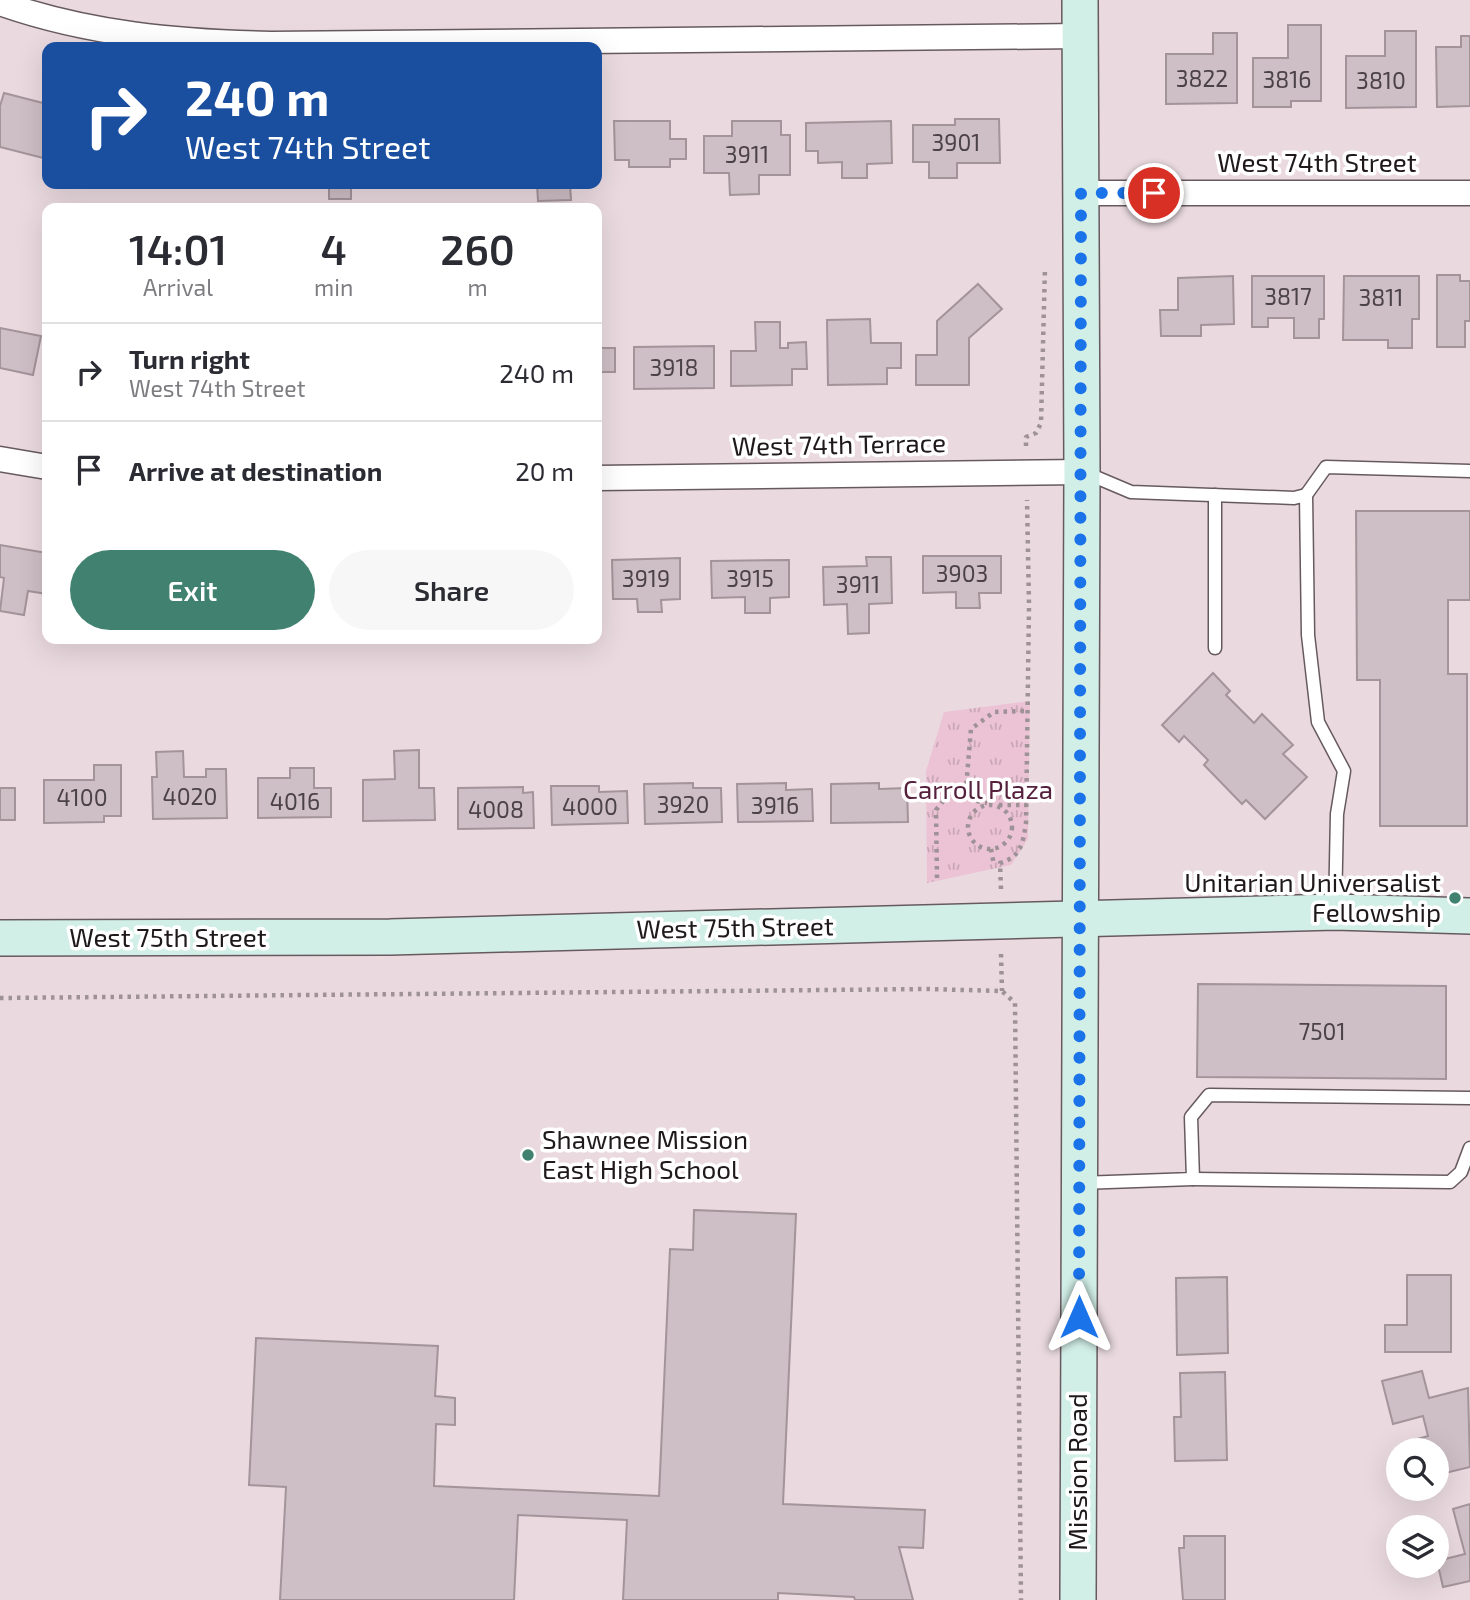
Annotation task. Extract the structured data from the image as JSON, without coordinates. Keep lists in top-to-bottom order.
{
  "streets": {
    "main road": ["West 75th Street", "Mission Road"],
    "street": ["West 74th Street", "West 74th Terrace"]
  },
  "crossings": [
    ["West 74th Street", "Mission Road"],
    ["West 74th Terrace", "Mission Road"],
    ["West 75th Street", "Mission Road"]
  ],
  "parks": ["Carroll Plaza"],
  "places": ["Unitarian Universalist Fellowship", "Shawnee Mission East High School"],
  "house_numbers": [
    "3822",
    "3816",
    "3810",
    "3901",
    "3911",
    "3817",
    "3811",
    "3918",
    "3903",
    "3919",
    "3915",
    "3911",
    "4020",
    "4100",
    "4016",
    "3920",
    "3916",
    "4000",
    "4008",
    "7501"
  ],
  "page": {
    "turn": ["240 m", "West 74th Street"],
    "eta": [
      "14:01",
      "Arrival",
      "4",
      "min",
      "260",
      "m"
    ],
    "list": [
      {
        "name": "Turn right",
        "note": "West 74th Street",
        "value": "240 m"
      },
      {
        "name": "Arrive at destination",
        "value": "20 m"
      }
    ],
    "buttons": ["Exit", "Share"]
  }
}
